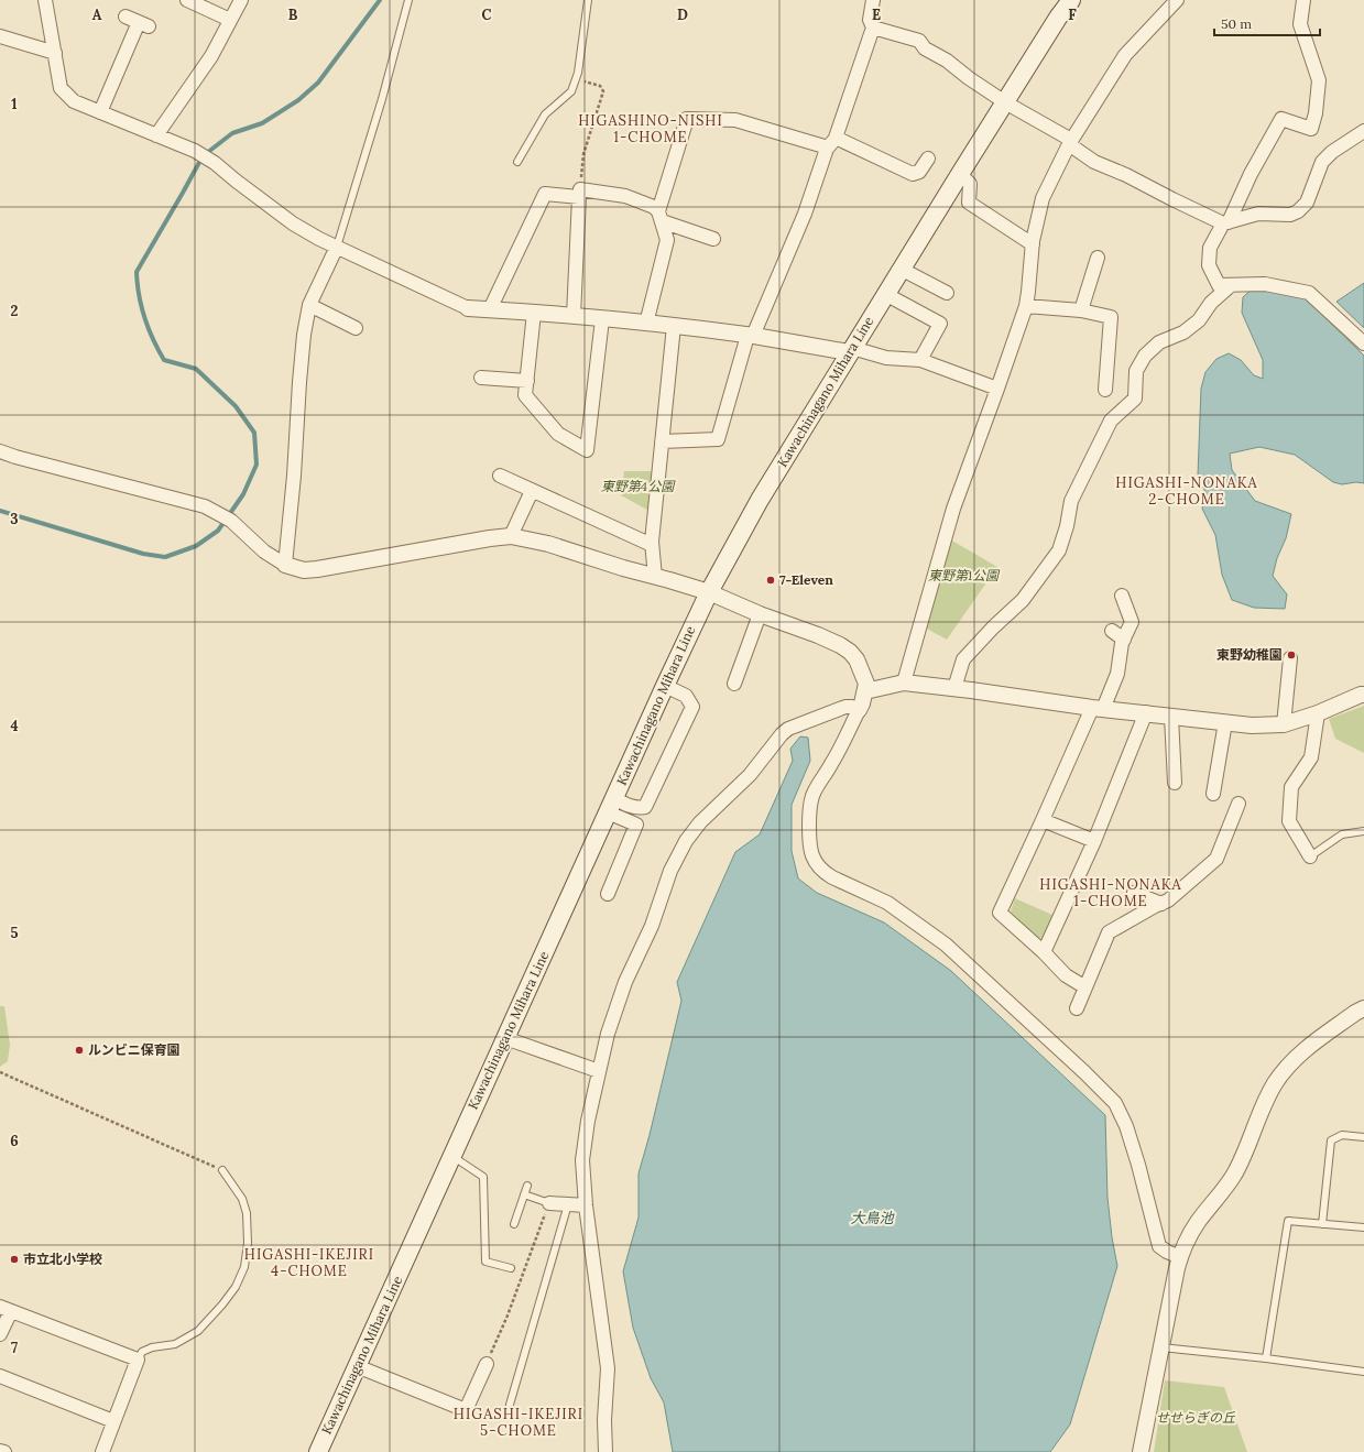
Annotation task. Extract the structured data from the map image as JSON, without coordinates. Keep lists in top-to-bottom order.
{
  "streets": {
    "main road": ["Kawachinagano Mihara Line"]
  },
  "districts": [
    "HIGASHINO-NISHI 1-CHOME",
    "HIGASHI-NONAKA 2-CHOME",
    "HIGASHI-NONAKA 1-CHOME",
    "HIGASHI-IKEJIRI 4-CHOME",
    "HIGASHI-IKEJIRI 5-CHOME"
  ],
  "water": ["大鳥池"],
  "parks": ["東野第4公園", "東野第1公園", "せせらぎの丘"],
  "places": [
    "7-Eleven",
    "東野幼稚園",
    "ルンビニ保育園",
    "市立北小学校"
  ],
  "scale_bar": "50 m",
  "grid": {
    "columns": [
      "A",
      "B",
      "C",
      "D",
      "E",
      "F"
    ],
    "rows": [
      "1",
      "2",
      "3",
      "4",
      "5",
      "6",
      "7"
    ]
  }
}
